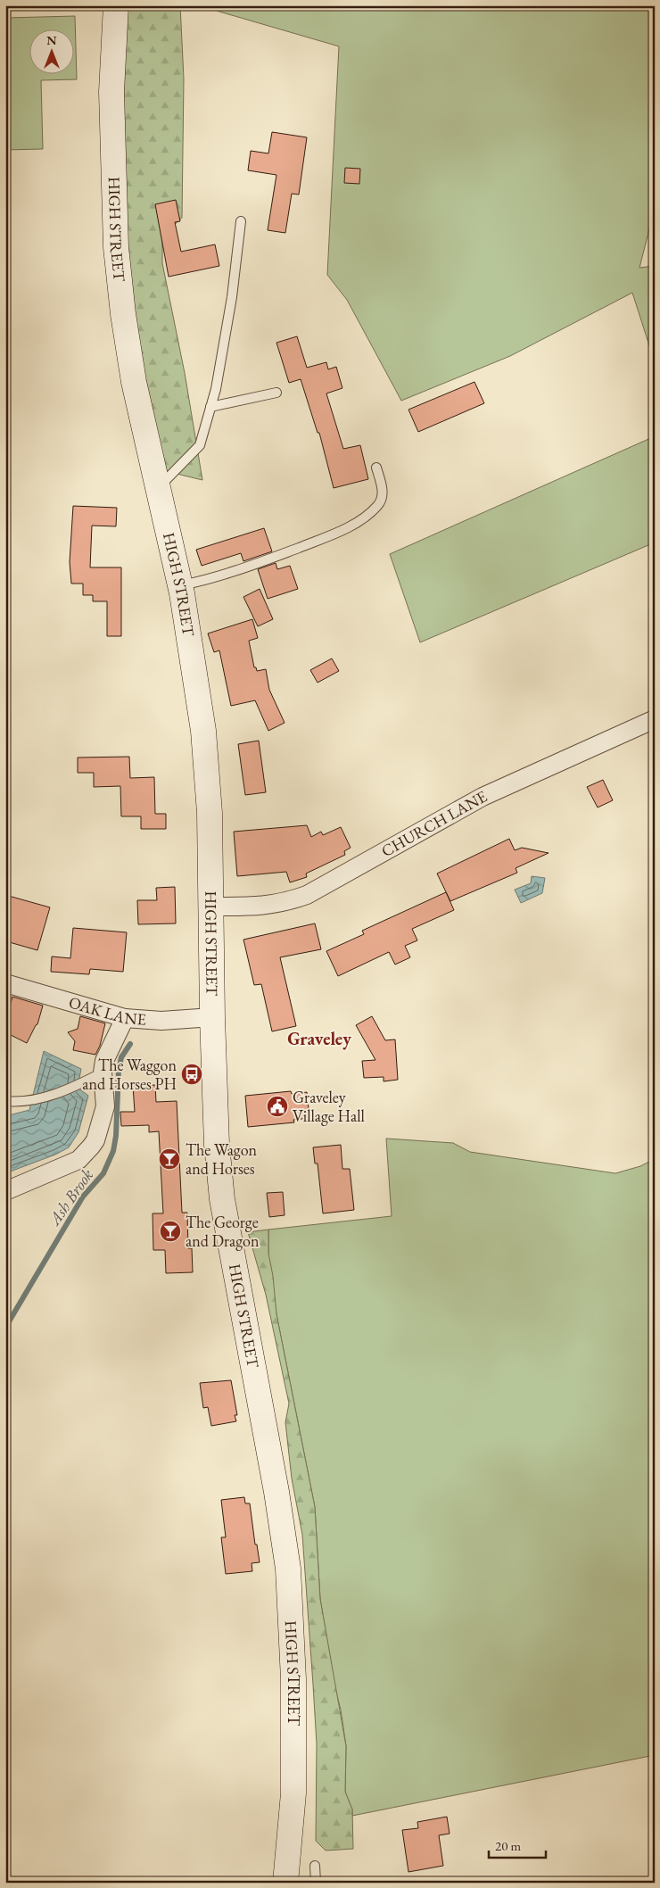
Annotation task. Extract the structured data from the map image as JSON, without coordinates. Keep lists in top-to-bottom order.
{
  "streets": {
    "main road": ["HIGH STREET"],
    "street": ["CHURCH LANE", "OAK LANE"]
  },
  "crossings": [
    ["HIGH STREET", "CHURCH LANE"],
    ["HIGH STREET", "OAK LANE"]
  ],
  "districts": ["Graveley"],
  "water": ["Ash Brook"],
  "places": {
    "bus stop": ["The Waggon and Horses PH"],
    "public building": ["Graveley Village Hall"],
    "bar": ["The Wagon and Horses", "The George and Dragon"]
  },
  "scale_bar": "20 m",
  "north": "top"
}
